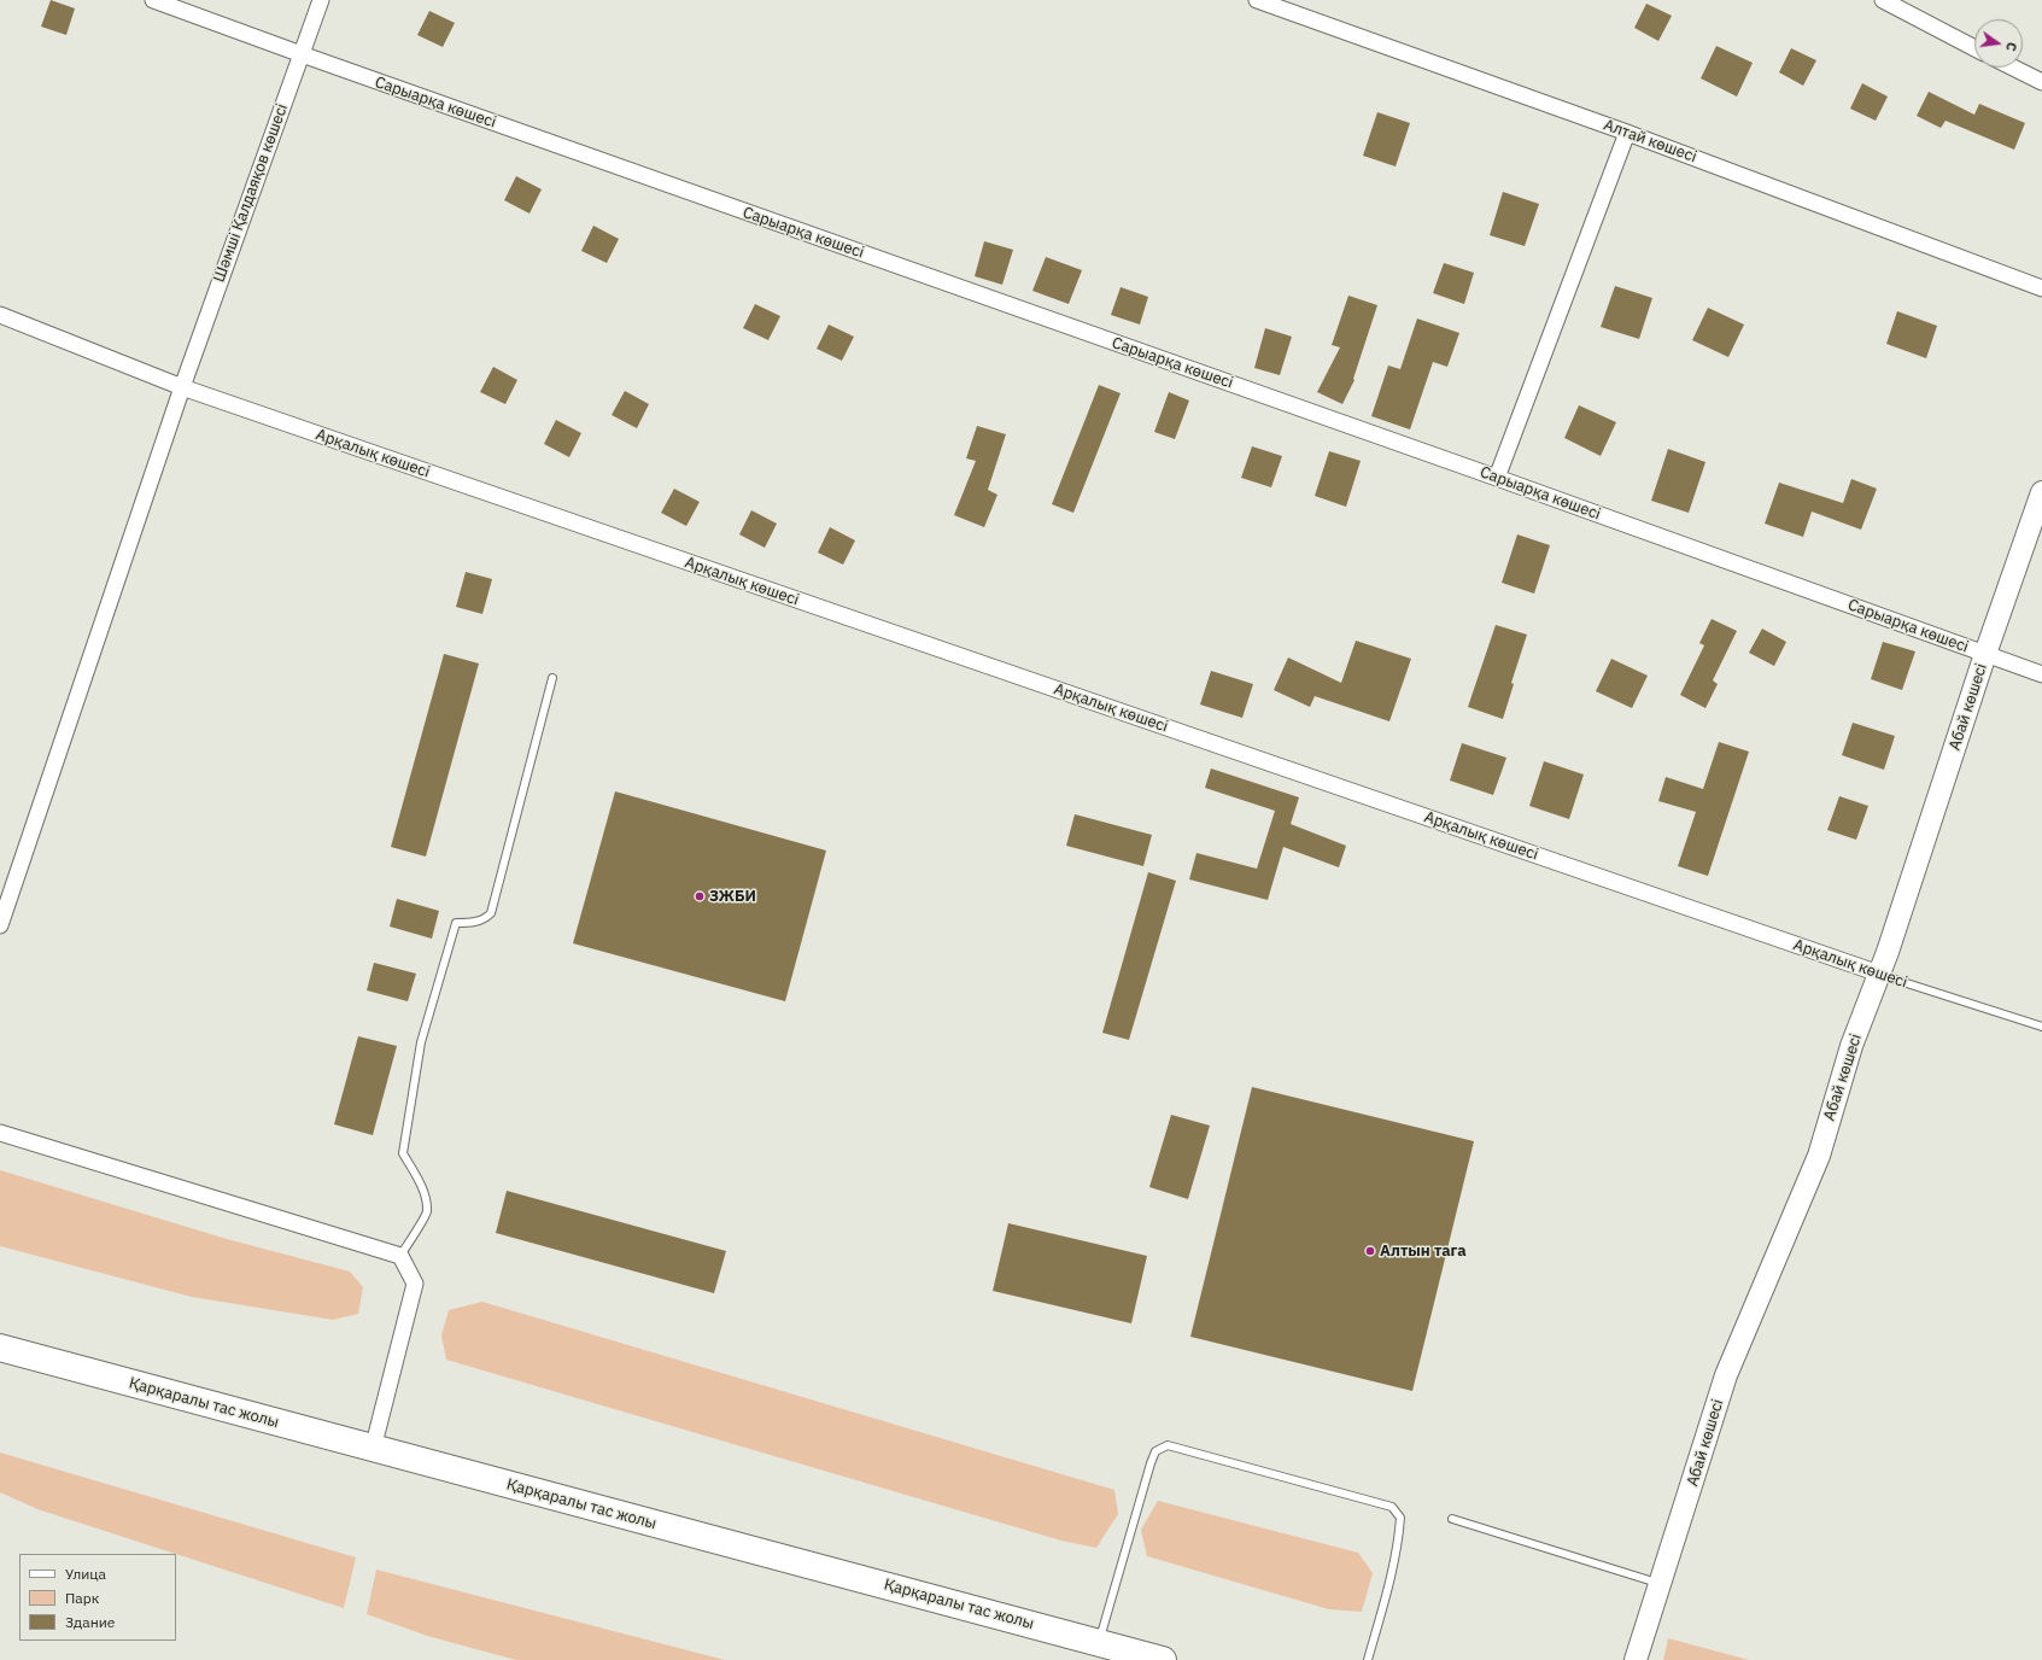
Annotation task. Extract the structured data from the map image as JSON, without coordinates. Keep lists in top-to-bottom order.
{
  "streets": {
    "highway": ["Қарқаралы тас жолы"],
    "main road": ["Абай көшесі"],
    "street": [
      "Сарыарқа көшесі",
      "Алтай көшесі",
      "Шәмші Қалдаяқов көшесі",
      "Арқалық көшесі"
    ]
  },
  "crossings": [
    ["Сарыарқа көшесі", "Шәмші Қалдаяқов көшесі"],
    ["Сарыарқа көшесі", "Абай көшесі"],
    ["Шәмші Қалдаяқов көшесі", "Арқалық көшесі"],
    ["Арқалық көшесі", "Абай көшесі"]
  ],
  "places": ["ЗЖБИ", "Алтын тага"],
  "legend": ["Улица", "Парк", "Здание"],
  "north": "right"
}
